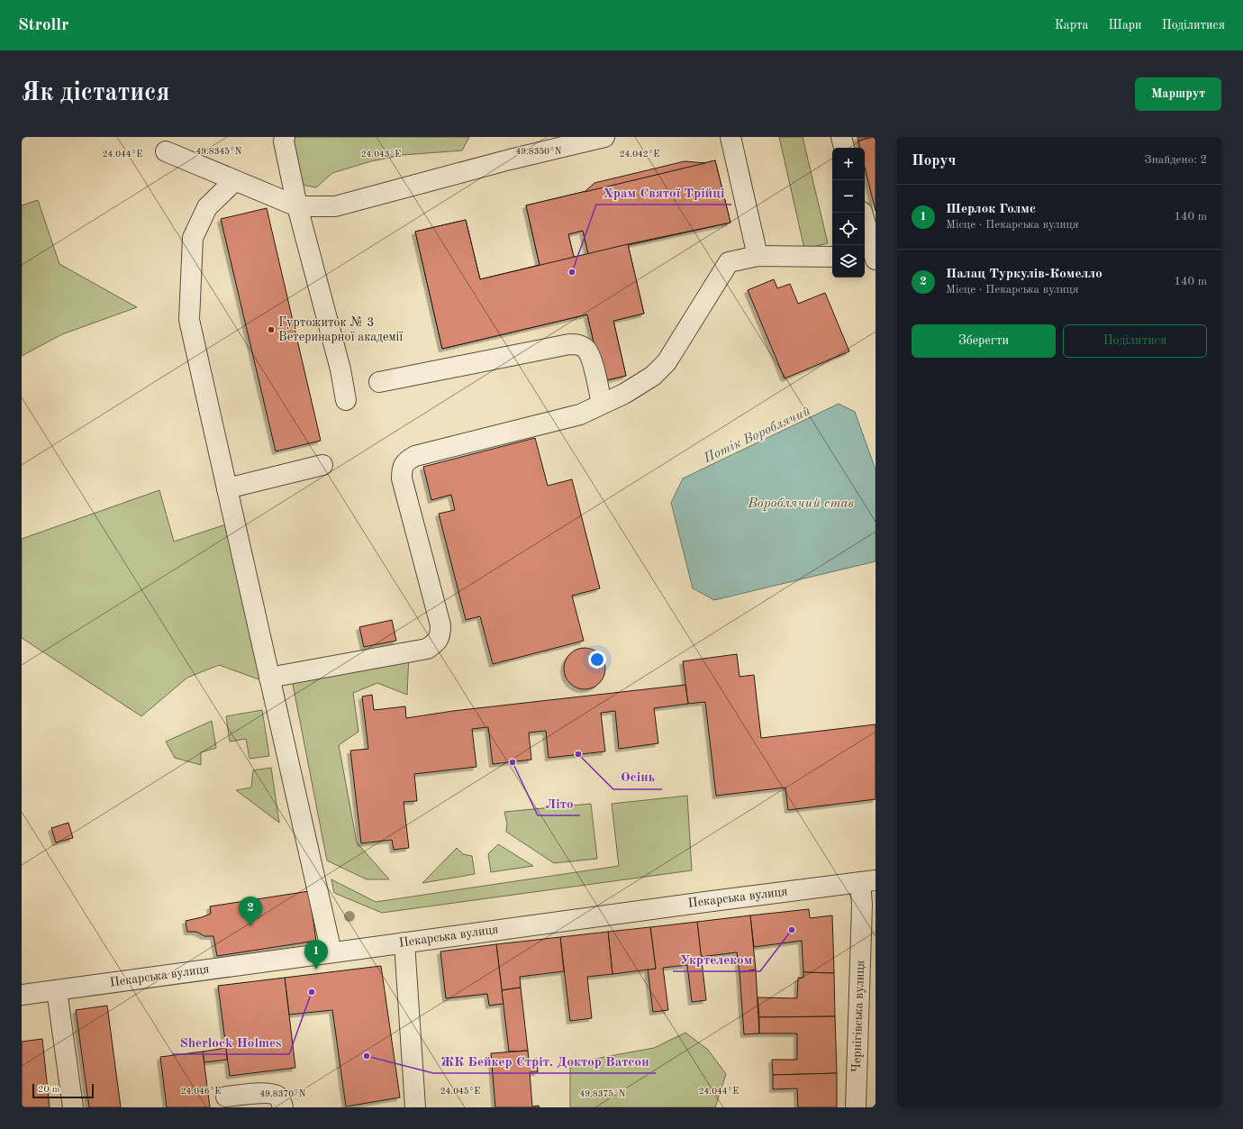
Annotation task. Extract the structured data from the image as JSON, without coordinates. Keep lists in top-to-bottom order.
{
  "streets": {
    "street": ["Пекарська вулиця", "Чернігівська вулиця"]
  },
  "crossings": [
    ["Пекарська вулиця", "Чернігівська вулиця"]
  ],
  "water": ["Потік Вороблячий", "Вороблячий став"],
  "places": [
    "Храм Святої Трійці",
    "Гуртожиток № 3 Ветеринарної академії",
    "Осінь",
    "Літо",
    "Укртелеком",
    "Sherlock Holmes",
    "ЖК Бейкер Стріт. Доктор Ватсон"
  ],
  "scale_bar": "20 m",
  "page": {
    "header": "Strollr",
    "nav": ["Карта", "Шари", "Поділитися"],
    "buttons": [
      "Маршрут",
      ["Зберегти", "Поділитися"]
    ],
    "title": "Як дістатися",
    "heading": ["Поруч", "Знайдено: 2"],
    "map_buttons": ["+", "−"],
    "list": [
      {
        "mark": "1",
        "name": "Шерлок Голмс",
        "note": "Місце · Пекарська вулиця",
        "value": "140 m"
      },
      {
        "mark": "2",
        "name": "Палац Туркулів-Комелло",
        "note": "Місце · Пекарська вулиця",
        "value": "140 m"
      }
    ],
    "pins": ["2", "1"],
    "scale": "20 m"
  },
  "coordinates": [
    "49.8350°N",
    "49.8345°N",
    "24.044°E",
    "24.043°E",
    "24.042°E",
    "24.046°E",
    "24.045°E",
    "49.8370°N",
    "49.8375°N"
  ]
}
